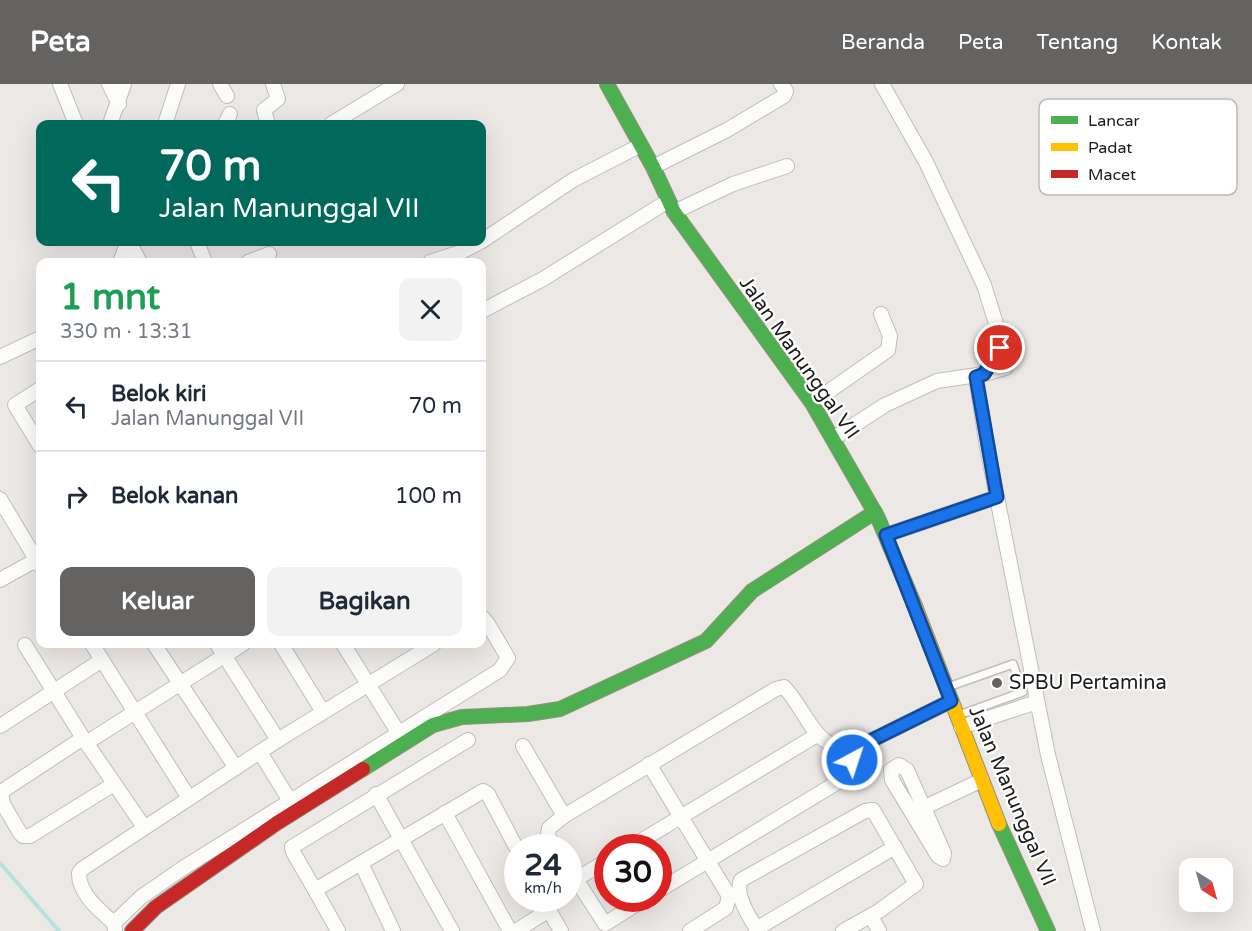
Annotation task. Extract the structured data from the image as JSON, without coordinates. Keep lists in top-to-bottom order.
{
  "streets": {
    "street": ["Jalan Manunggal VII"]
  },
  "places": ["SPBU Pertamina"],
  "legend": ["Lancar", "Padat", "Macet"],
  "north": "bottom right",
  "page": {
    "header": "Peta",
    "nav": [
      "Beranda",
      "Peta",
      "Tentang",
      "Kontak"
    ],
    "turn": ["70 m", "Jalan Manunggal VII"],
    "heading": ["1 mnt", "330 m · 13:31"],
    "list": [
      {
        "name": "Belok kiri",
        "note": "Jalan Manunggal VII",
        "value": "70 m"
      },
      {
        "name": "Belok kanan",
        "value": "100 m"
      }
    ],
    "buttons": ["Keluar", "Bagikan"],
    "speed": "24 km/h",
    "limit": "30"
  }
}
